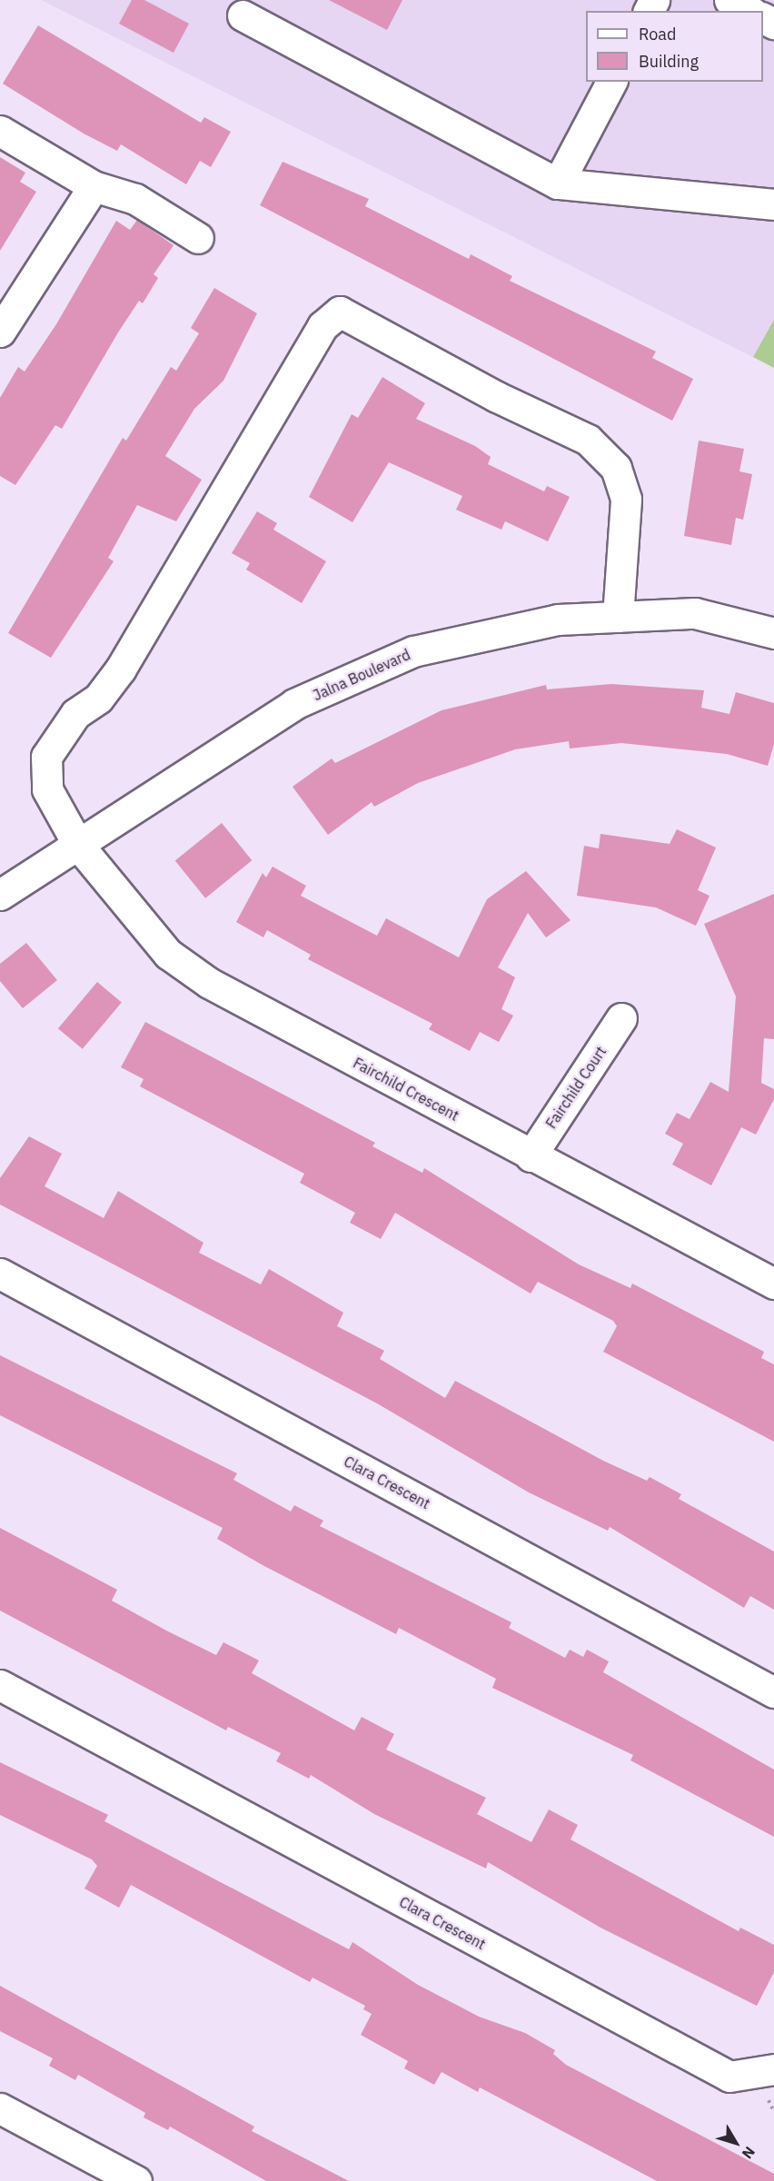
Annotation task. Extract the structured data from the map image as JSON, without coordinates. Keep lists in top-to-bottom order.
{
  "streets": {
    "street": [
      "Jalna Boulevard",
      "Fairchild Court",
      "Fairchild Crescent",
      "Clara Crescent"
    ]
  },
  "crossings": [
    ["Jalna Boulevard", "Fairchild Crescent"],
    ["Fairchild Court", "Fairchild Crescent"]
  ],
  "legend": ["Road", "Building"],
  "north": "bottom right"
}
